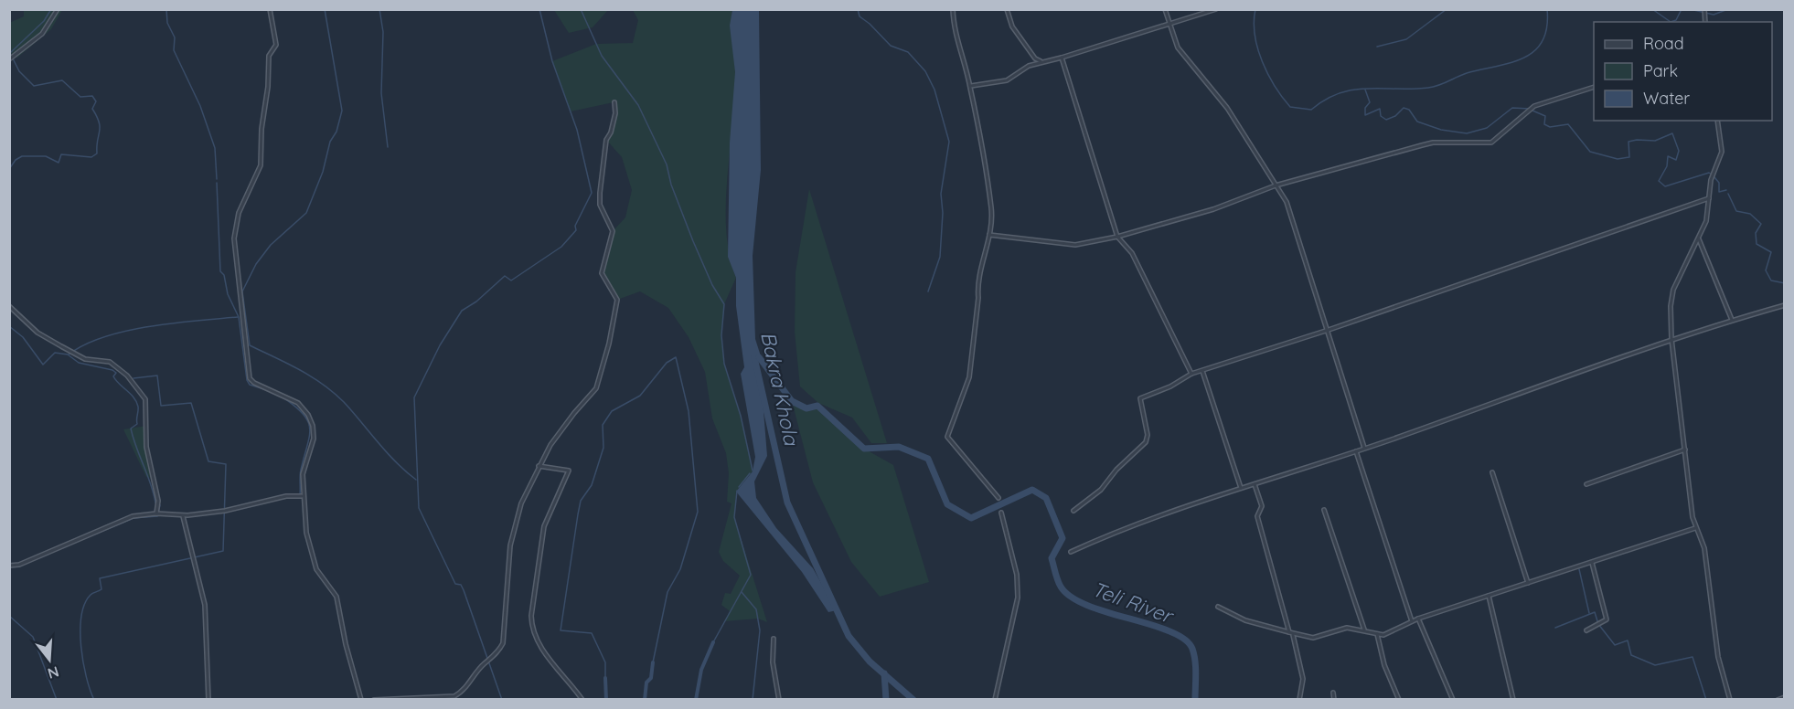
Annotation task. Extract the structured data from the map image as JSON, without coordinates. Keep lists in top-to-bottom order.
{
  "water": ["Bakra Khola", "Teli River"],
  "legend": ["Road", "Park", "Water"],
  "north": "bottom"
}
